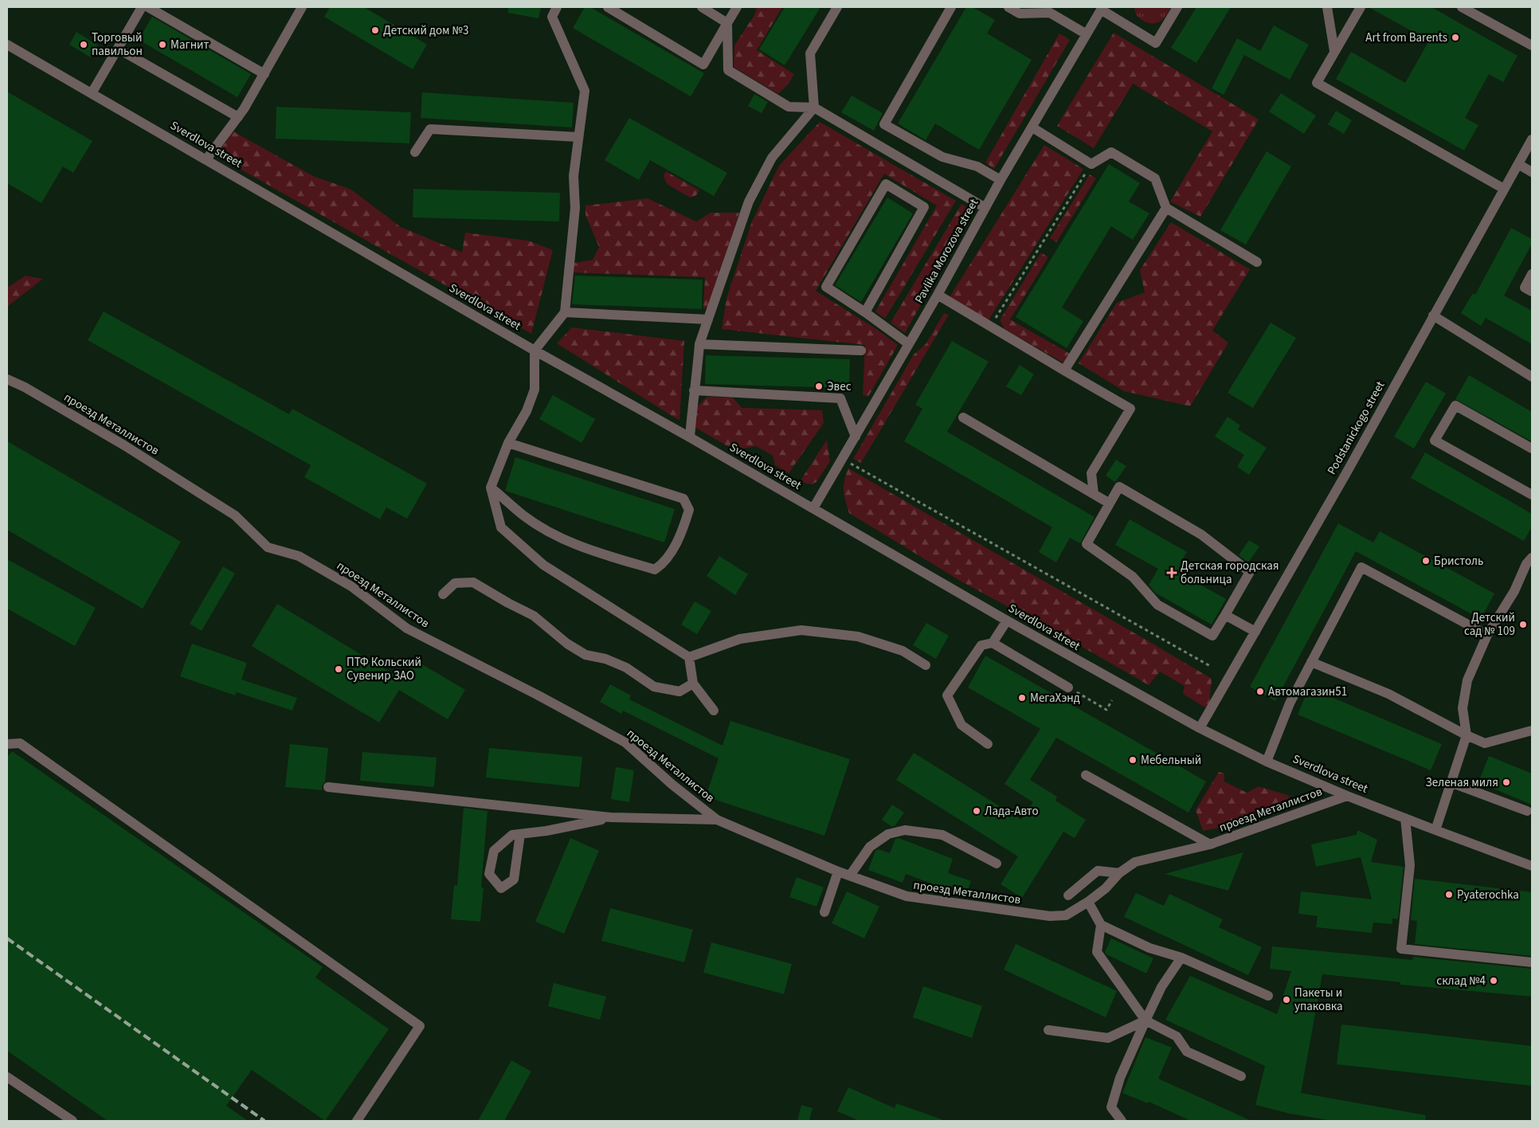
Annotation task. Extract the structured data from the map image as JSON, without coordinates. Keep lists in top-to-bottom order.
{
  "streets": {
    "street": [
      "Sverdlova street",
      "Pavlika Morozova street",
      "проезд Металлистов",
      "Podstanickogo street"
    ]
  },
  "crossings": [
    ["Sverdlova street", "Pavlika Morozova street"],
    ["Sverdlova street", "проезд Металлистов"],
    ["Sverdlova street", "Podstanickogo street"]
  ],
  "places": {
    "other": [
      "Детский дом №3",
      "Art from Barents",
      "Торговый павильон",
      "Магнит",
      "Эвес",
      "Бристоль",
      "Детский сад № 109",
      "ПТФ Кольский Сувенир ЗАО",
      "Автомагазин51",
      "МегаХэнд",
      "Мебельный",
      "Зеленая миля",
      "Лада-Авто",
      "Pyaterochka",
      "склад №4",
      "Пакеты и упаковка"
    ],
    "health": ["Детская городская больница"]
  }
}
